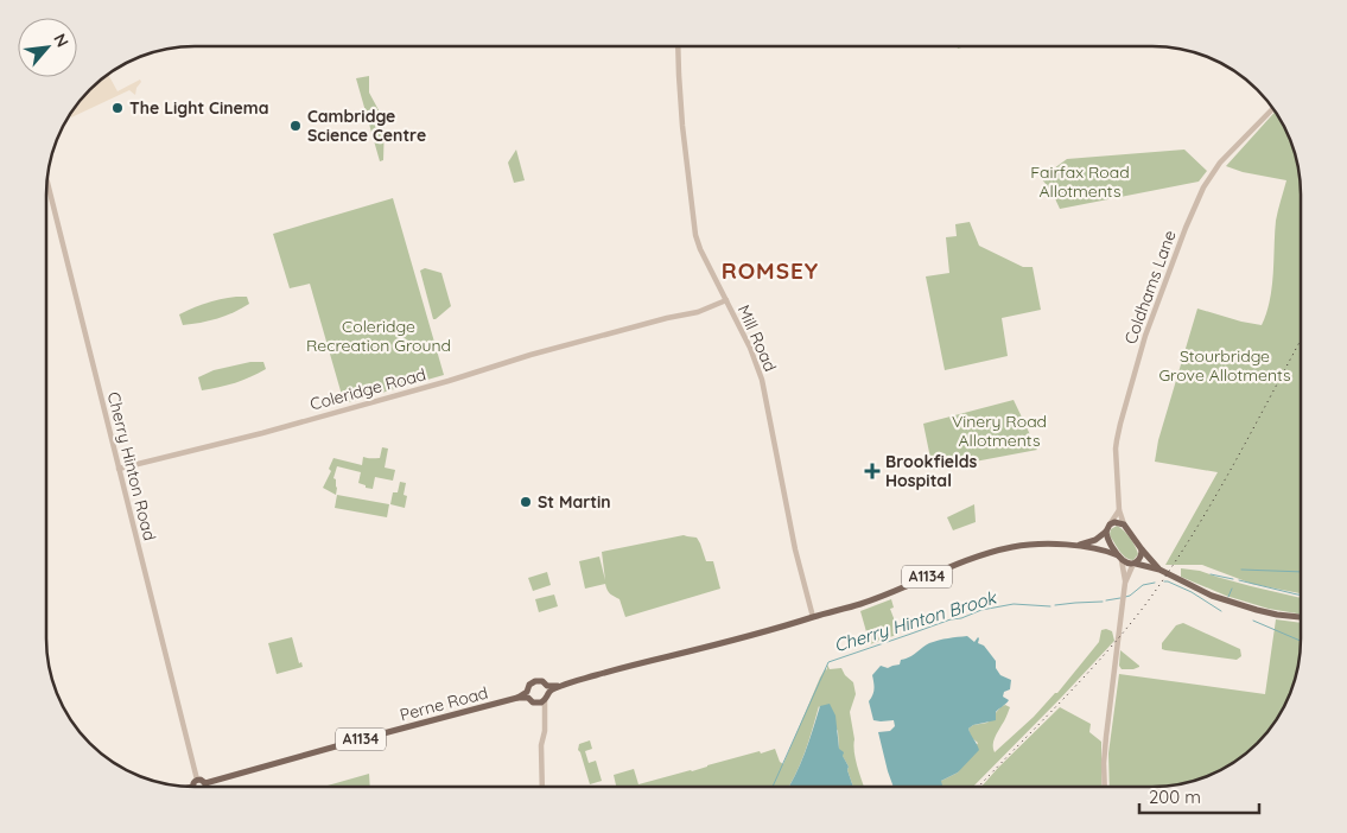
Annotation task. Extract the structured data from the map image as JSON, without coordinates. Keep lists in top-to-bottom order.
{
  "streets": {
    "main road": ["A1134", "Perne Road"],
    "street": [
      "Coldhams Lane",
      "Mill Road",
      "Coleridge Road",
      "Cherry Hinton Road"
    ]
  },
  "crossings": [
    ["Coldhams Lane", "A1134"],
    ["Mill Road", "Coleridge Road"],
    ["Mill Road", "A1134"],
    ["Mill Road", "Perne Road"],
    ["Coleridge Road", "Cherry Hinton Road"],
    ["A1134", "Perne Road"]
  ],
  "districts": ["ROMSEY"],
  "water": ["Cherry Hinton Brook"],
  "parks": [
    "Fairfax Road Allotments",
    "Coleridge Recreation Ground",
    "Stourbridge Grove Allotments",
    "Vinery Road Allotments"
  ],
  "places": {
    "other": ["The Light Cinema", "Cambridge Science Centre", "St Martin"],
    "health": ["Brookfields Hospital"]
  },
  "scale_bar": "200 m",
  "north": "top right"
}
